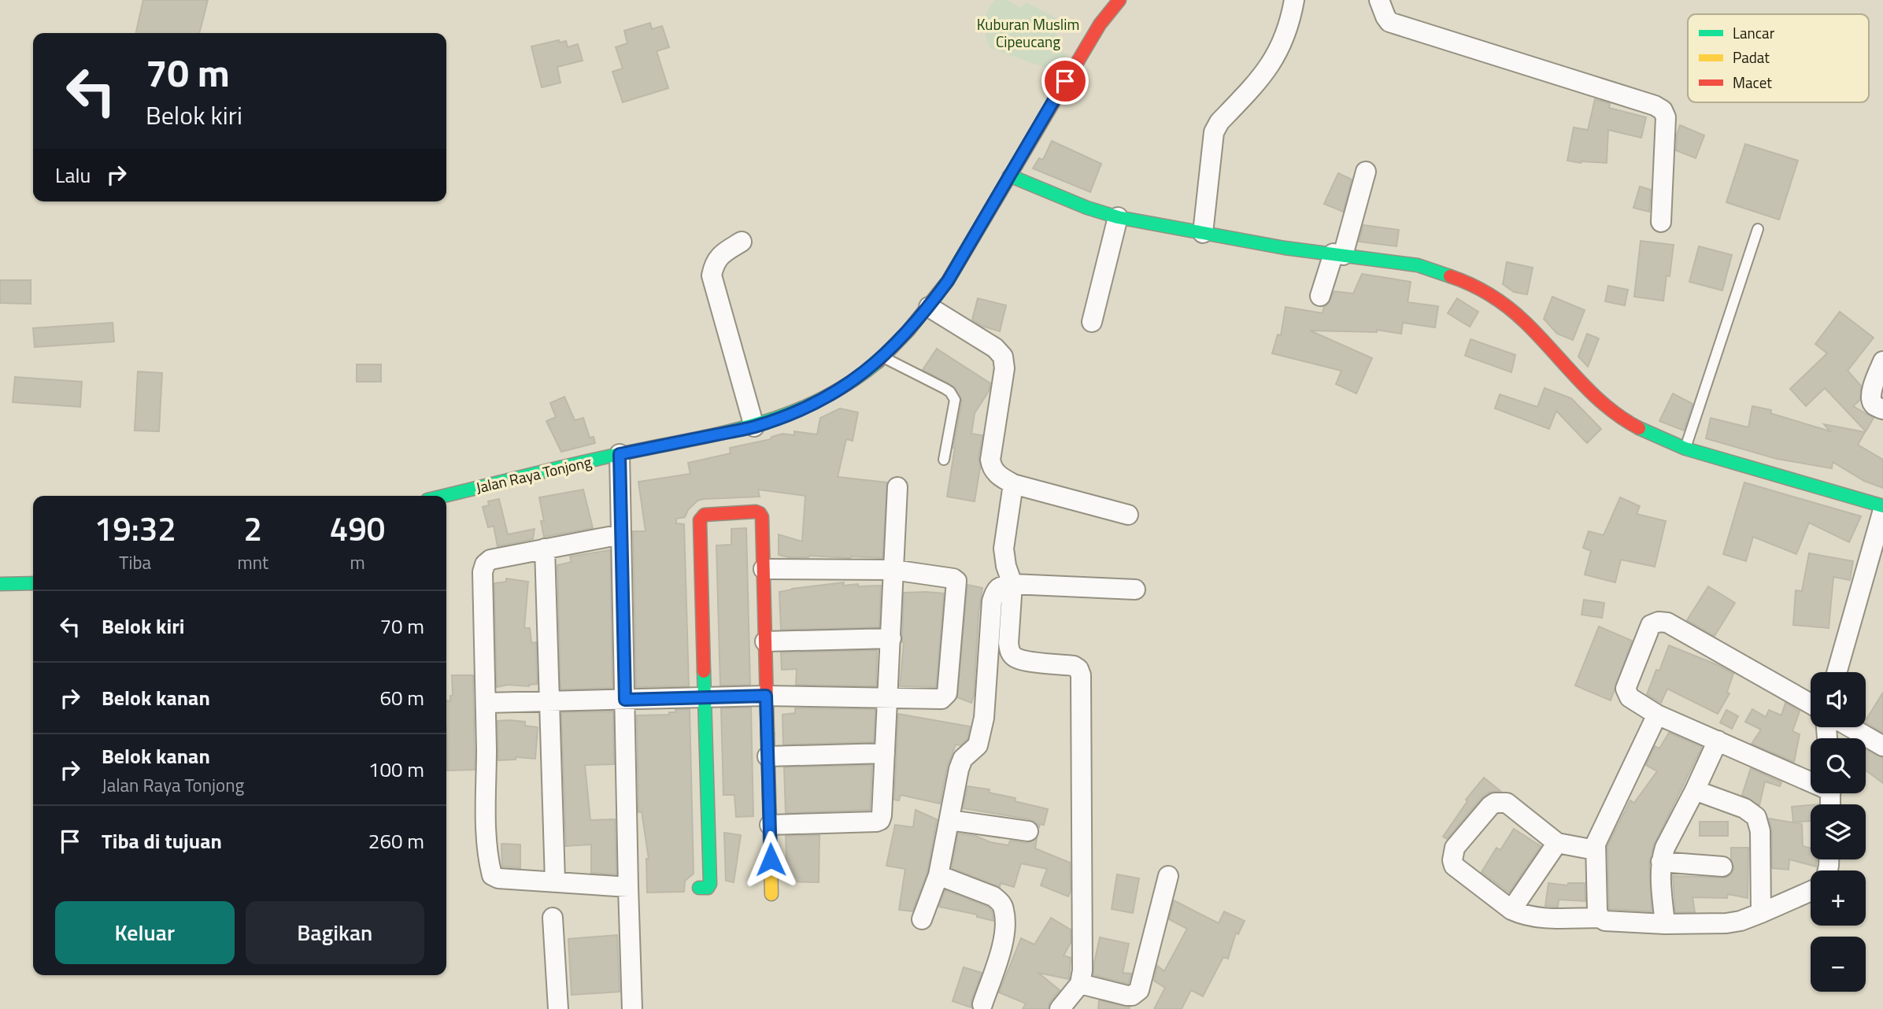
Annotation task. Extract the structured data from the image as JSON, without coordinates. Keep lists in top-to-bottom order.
{
  "streets": {
    "street": ["Jalan Raya Tonjong"]
  },
  "parks": ["Kuburan Muslim Cipeucang"],
  "legend": ["Lancar", "Padat", "Macet"],
  "page": {
    "turn": ["70 m", "Belok kiri"],
    "then": "Lalu",
    "eta": [
      "19:32",
      "Tiba",
      "2",
      "mnt",
      "490",
      "m"
    ],
    "list": [
      {
        "name": "Belok kiri",
        "value": "70 m"
      },
      {
        "name": "Belok kanan",
        "value": "60 m"
      },
      {
        "name": "Belok kanan",
        "note": "Jalan Raya Tonjong",
        "value": "100 m"
      },
      {
        "name": "Tiba di tujuan",
        "value": "260 m"
      }
    ],
    "map_buttons": ["+", "−"],
    "buttons": ["Keluar", "Bagikan"]
  }
}
